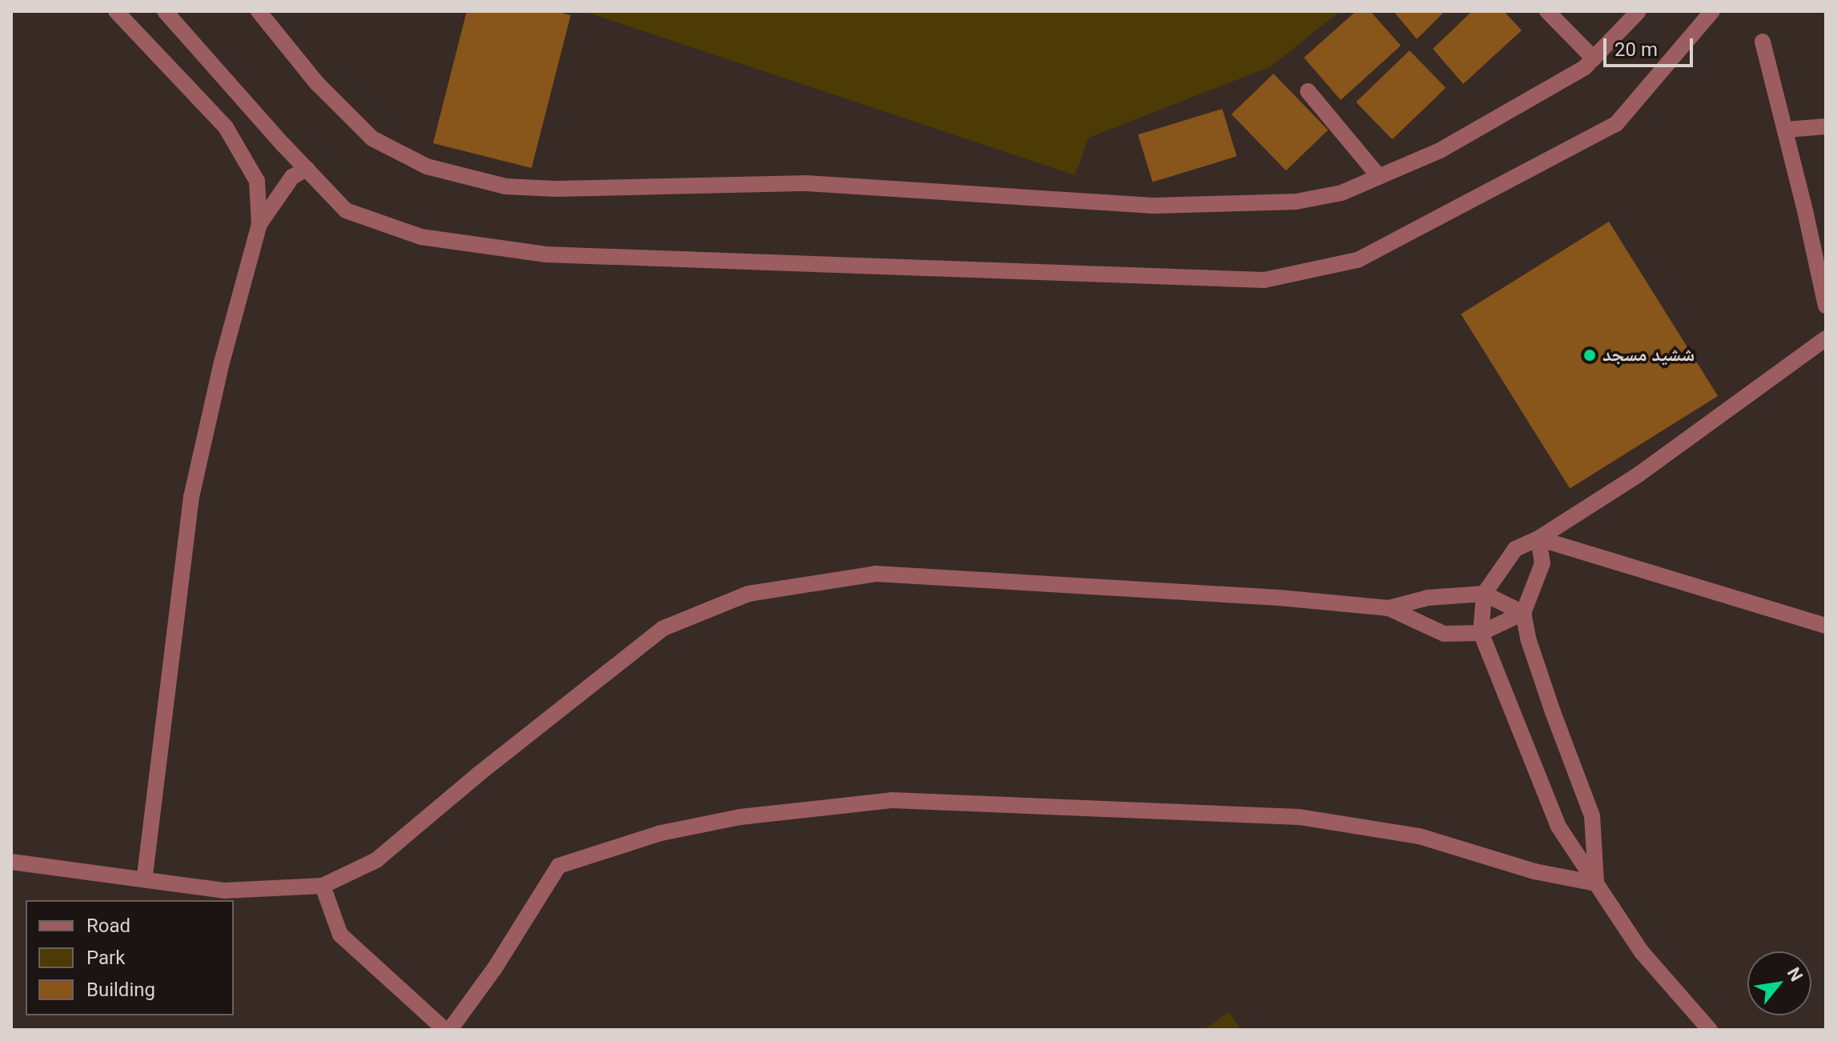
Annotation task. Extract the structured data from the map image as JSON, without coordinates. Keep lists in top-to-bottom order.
{
  "places": ["ششید مسجد"],
  "legend": ["Road", "Park", "Building"],
  "scale_bar": "20 m",
  "north": "top right"
}
